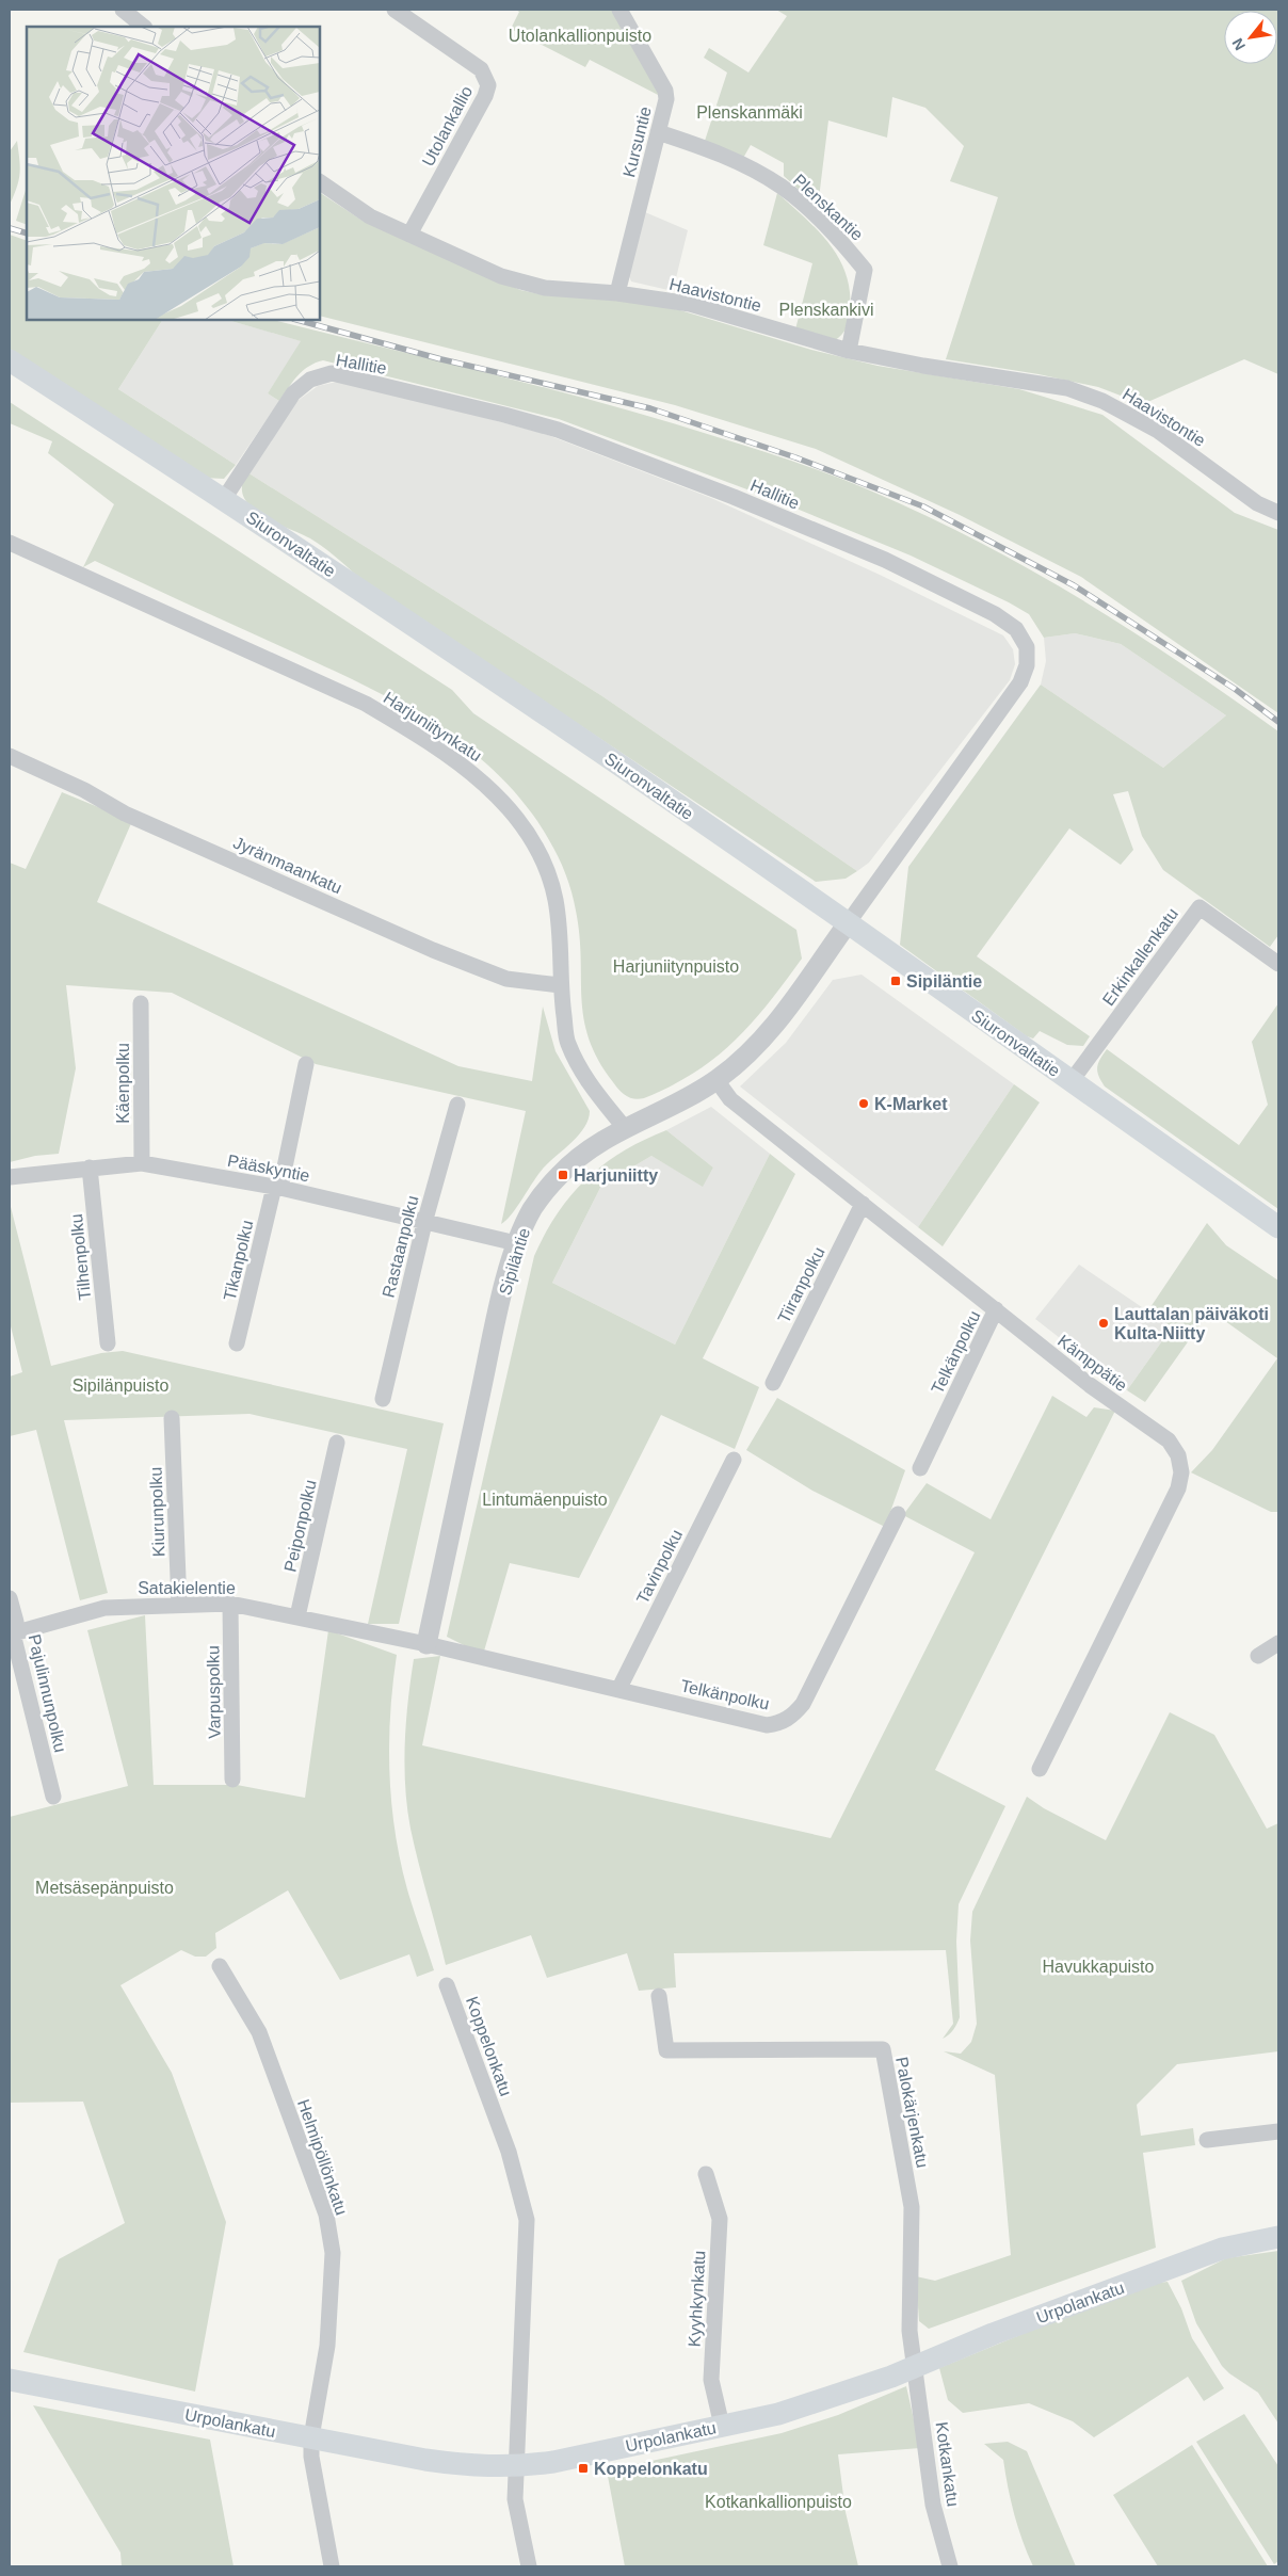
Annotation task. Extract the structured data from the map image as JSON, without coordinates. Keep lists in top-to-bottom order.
{
  "streets": {
    "main road": ["Siuronvaltatie", "Urpolankatu"],
    "street": [
      "Utolankallio",
      "Kursuntie",
      "Plenskantie",
      "Haavistontie",
      "Hallitie",
      "Harjuniitynkatu",
      "Jyränmaankatu",
      "Erkinkallenkatu",
      "Käenpolku",
      "Pääskyntie",
      "Rastaanpolku",
      "Tilhenpolku",
      "Tikanpolku",
      "Sipiläntie",
      "Tiiranpolku",
      "Telkänpolku",
      "Kämppätie",
      "Kiurunpolku",
      "Peiponpolku",
      "Tavinpolku",
      "Satakielentie",
      "Varpuspolku",
      "Pajulinnunpolku",
      "Koppelonkatu",
      "Palokärjenkatu",
      "Helmipöllönkatu",
      "Kyyhkynkatu",
      "Kotkankatu"
    ]
  },
  "crossings": [
    ["Utolankallio", "Haavistontie"],
    ["Kursuntie", "Plenskantie"],
    ["Kursuntie", "Haavistontie"],
    ["Plenskantie", "Haavistontie"],
    ["Hallitie", "Siuronvaltatie"],
    ["Hallitie", "Sipiläntie"],
    ["Siuronvaltatie", "Erkinkallenkatu"],
    ["Siuronvaltatie", "Sipiläntie"],
    ["Harjuniitynkatu", "Jyränmaankatu"],
    ["Harjuniitynkatu", "Sipiläntie"],
    ["Käenpolku", "Pääskyntie"],
    ["Pääskyntie", "Rastaanpolku"],
    ["Pääskyntie", "Tilhenpolku"],
    ["Pääskyntie", "Tikanpolku"],
    ["Pääskyntie", "Sipiläntie"],
    ["Sipiläntie", "Telkänpolku"],
    ["Sipiläntie", "Kämppätie"],
    ["Sipiläntie", "Satakielentie"],
    ["Tiiranpolku", "Kämppätie"],
    ["Telkänpolku", "Kämppätie"],
    ["Telkänpolku", "Tavinpolku"],
    ["Telkänpolku", "Satakielentie"],
    ["Kiurunpolku", "Satakielentie"],
    ["Peiponpolku", "Satakielentie"],
    ["Satakielentie", "Varpuspolku"],
    ["Satakielentie", "Pajulinnunpolku"],
    ["Koppelonkatu", "Urpolankatu"],
    ["Palokärjenkatu", "Urpolankatu"],
    ["Palokärjenkatu", "Kotkankatu"],
    ["Helmipöllönkatu", "Urpolankatu"],
    ["Kyyhkynkatu", "Urpolankatu"],
    ["Urpolankatu", "Kotkankatu"]
  ],
  "parks": [
    "Utolankallionpuisto",
    "Plenskanmäki",
    "Plenskankivi",
    "Harjuniitynpuisto",
    "Sipilänpuisto",
    "Lintumäenpuisto",
    "Metsäsepänpuisto",
    "Havukkapuisto",
    "Kotkankallionpuisto"
  ],
  "places": {
    "transit": ["Sipiläntie", "Harjuniitty", "Koppelonkatu"],
    "other": ["K-Market", "Lauttalan päiväkoti Kulta-Niitty"]
  },
  "north": "bottom left"
}
